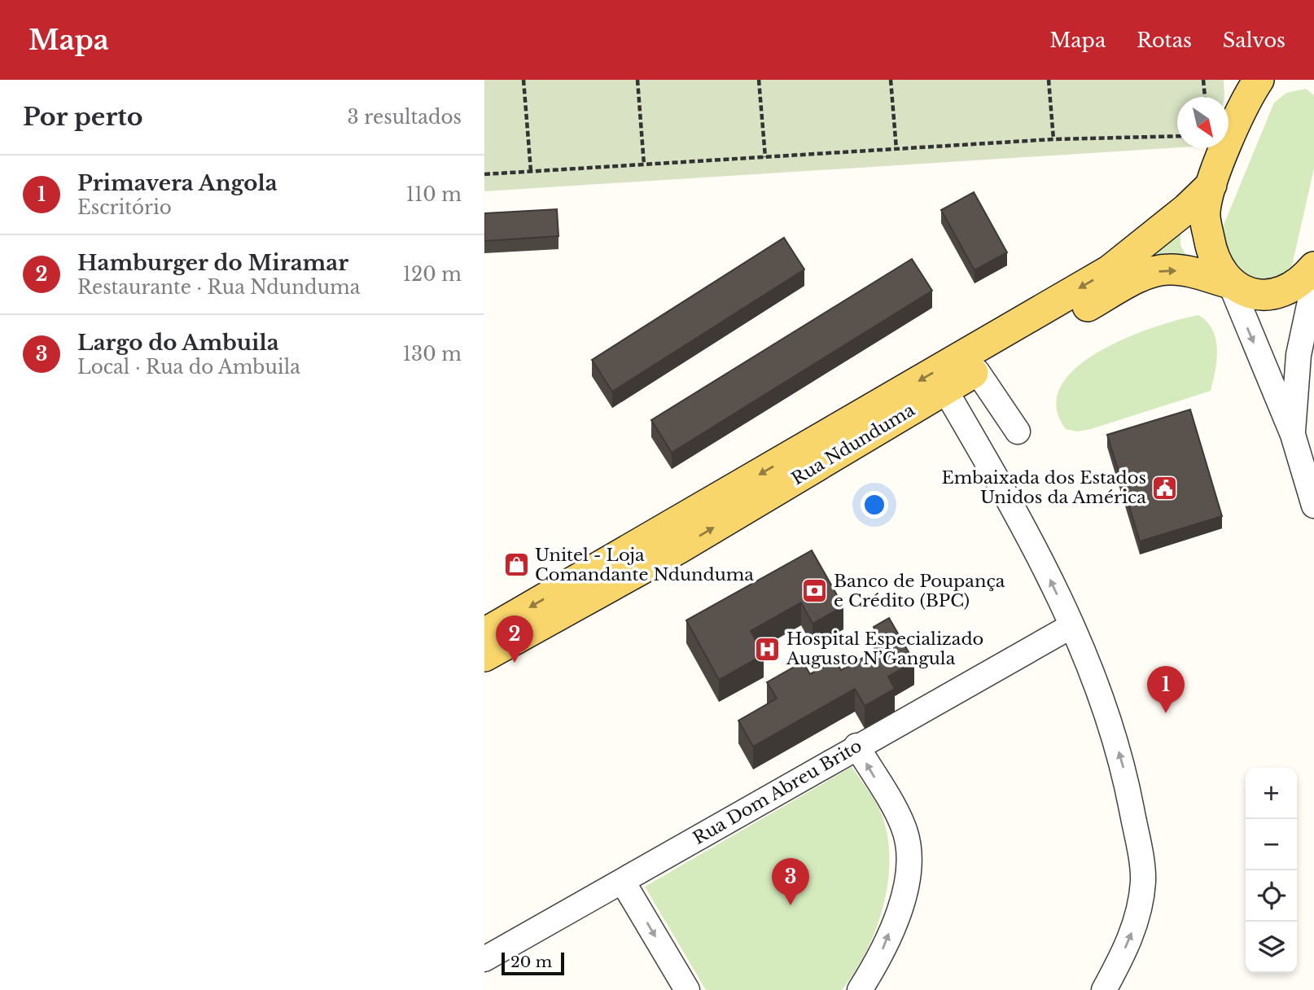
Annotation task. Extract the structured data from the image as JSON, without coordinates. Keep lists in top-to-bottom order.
{
  "streets": {
    "main road": ["Rua Ndunduma"],
    "street": ["Rua Dom Abreu Brito"]
  },
  "places": {
    "public building": ["Embaixada dos Estados Unidos da América"],
    "shop": ["Unitel - Loja Comandante Ndunduma"],
    "bank": ["Banco de Poupança e Crédito (BPC)"],
    "hospital": ["Hospital Especializado Augusto N’Gangula"]
  },
  "scale_bar": "20 m",
  "north": "bottom right",
  "page": {
    "header": "Mapa",
    "nav": ["Mapa", "Rotas", "Salvos"],
    "heading": ["Por perto", "3 resultados"],
    "list": [
      {
        "mark": "1",
        "name": "Primavera Angola",
        "note": "Escritório",
        "value": "110 m"
      },
      {
        "mark": "2",
        "name": "Hamburger do Miramar",
        "note": "Restaurante · Rua Ndunduma",
        "value": "120 m"
      },
      {
        "mark": "3",
        "name": "Largo do Ambuila",
        "note": "Local · Rua do Ambuila",
        "value": "130 m"
      }
    ],
    "pins": ["2", "1", "3"],
    "map_buttons": ["+", "−"],
    "scale": "20 m"
  }
}
